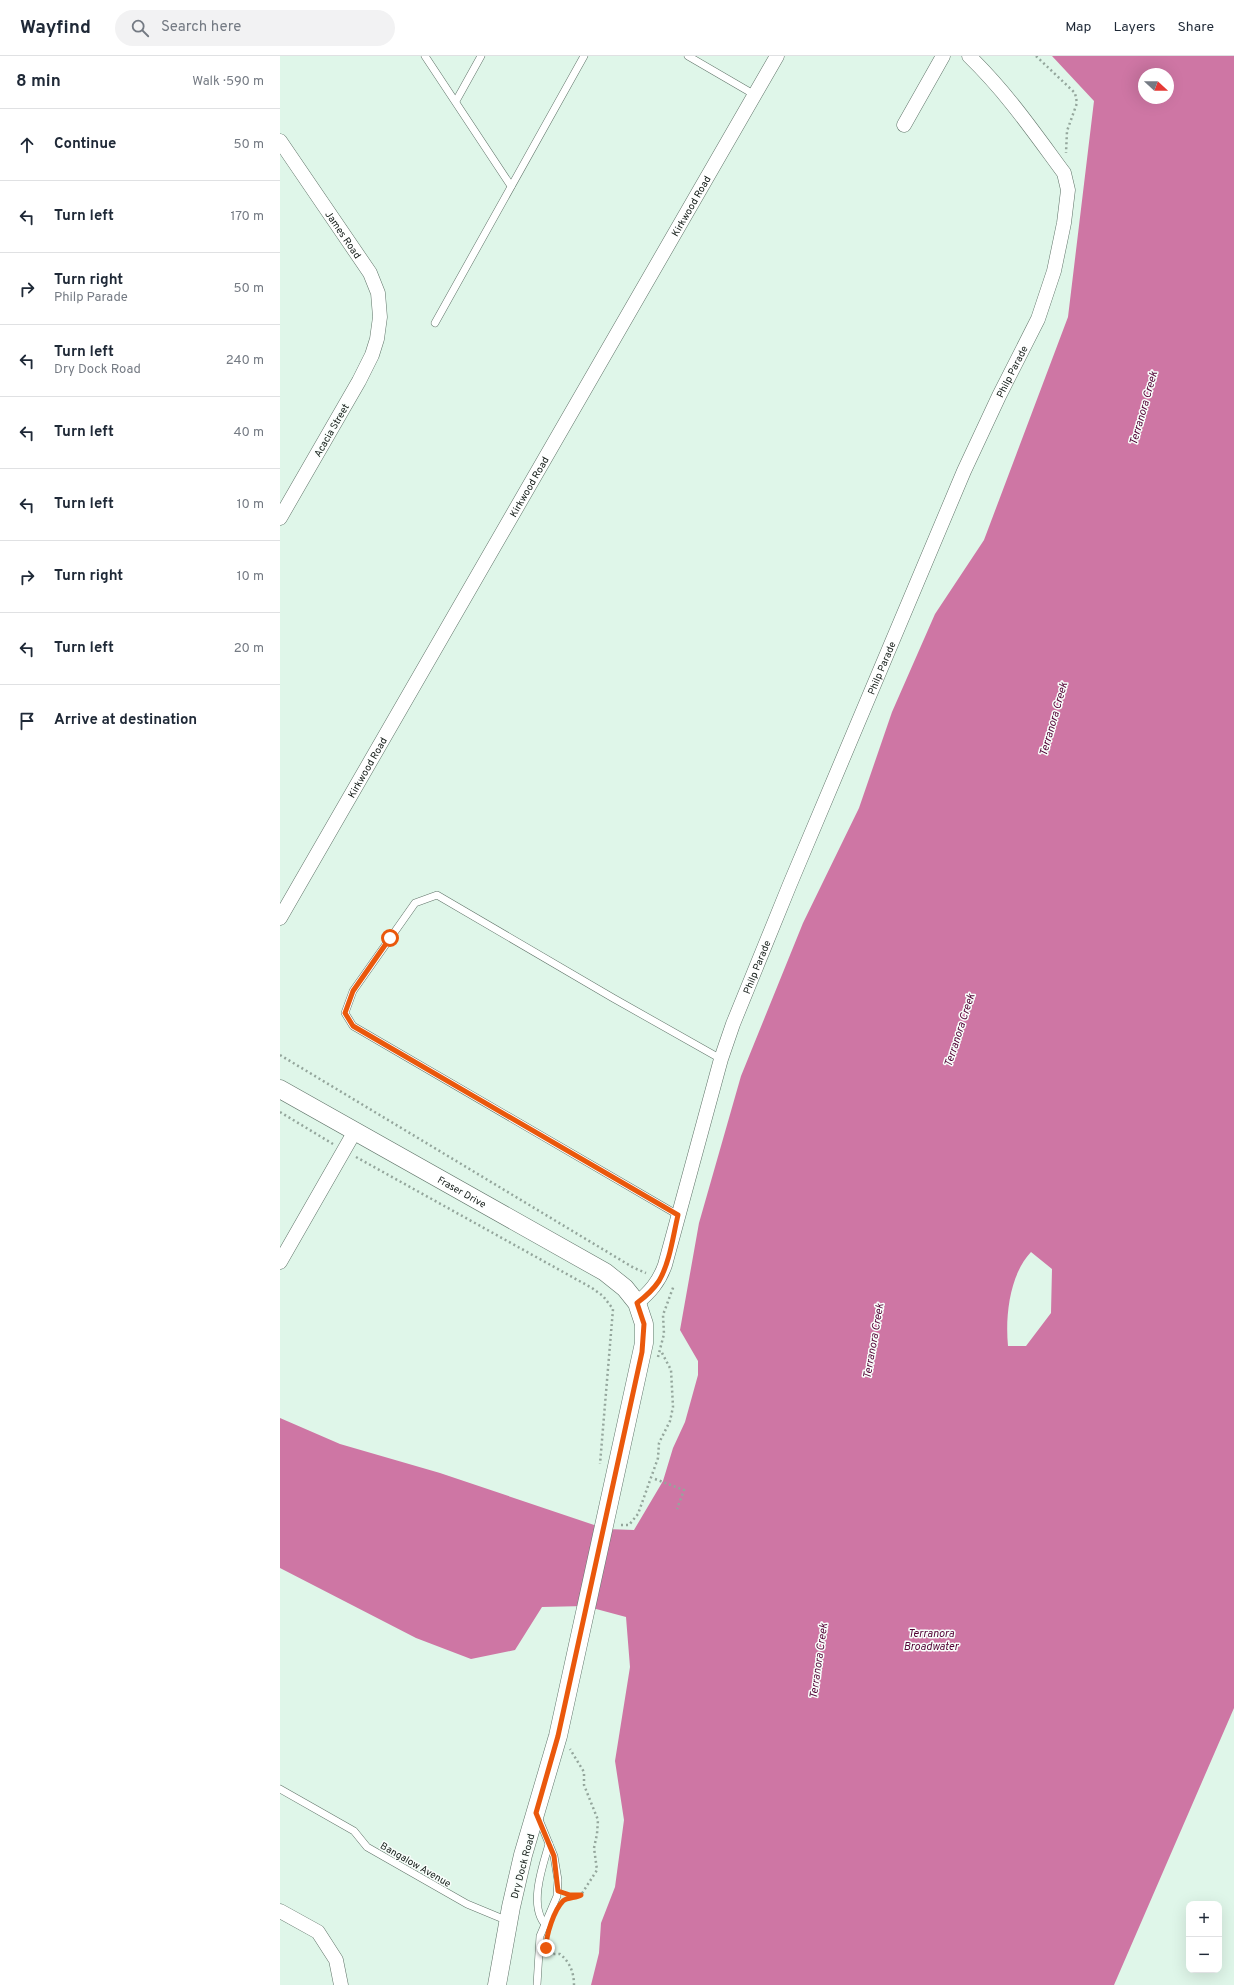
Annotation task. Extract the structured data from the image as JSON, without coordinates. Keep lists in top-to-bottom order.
{
  "streets": {
    "street": [
      "Kirkwood Road",
      "James Road",
      "Philp Parade",
      "Acacia Street",
      "Fraser Drive",
      "Dry Dock Road"
    ],
    "lane": ["Bangalow Avenue"]
  },
  "crossings": [
    ["James Road", "Acacia Street"],
    ["Philp Parade", "Fraser Drive"],
    ["Philp Parade", "Dry Dock Road"],
    ["Fraser Drive", "Dry Dock Road"],
    ["Bangalow Avenue", "Dry Dock Road"]
  ],
  "water": ["Terranora Creek", "Terranora Broadwater"],
  "north": "right",
  "page": {
    "header": "Wayfind",
    "search": "Search here",
    "nav": ["Map", "Layers", "Share"],
    "heading": ["8 min", "Walk · 590 m"],
    "list": [
      ["Continue", "50 m"],
      ["Turn left", "170 m"],
      ["Turn right", "Philp Parade", "50 m"],
      ["Turn left", "Dry Dock Road", "240 m"],
      ["Turn left", "40 m"],
      ["Turn left", "10 m"],
      ["Turn right", "10 m"],
      ["Turn left", "20 m"],
      "Arrive at destination"
    ],
    "map_buttons": ["+", "−"]
  }
}
